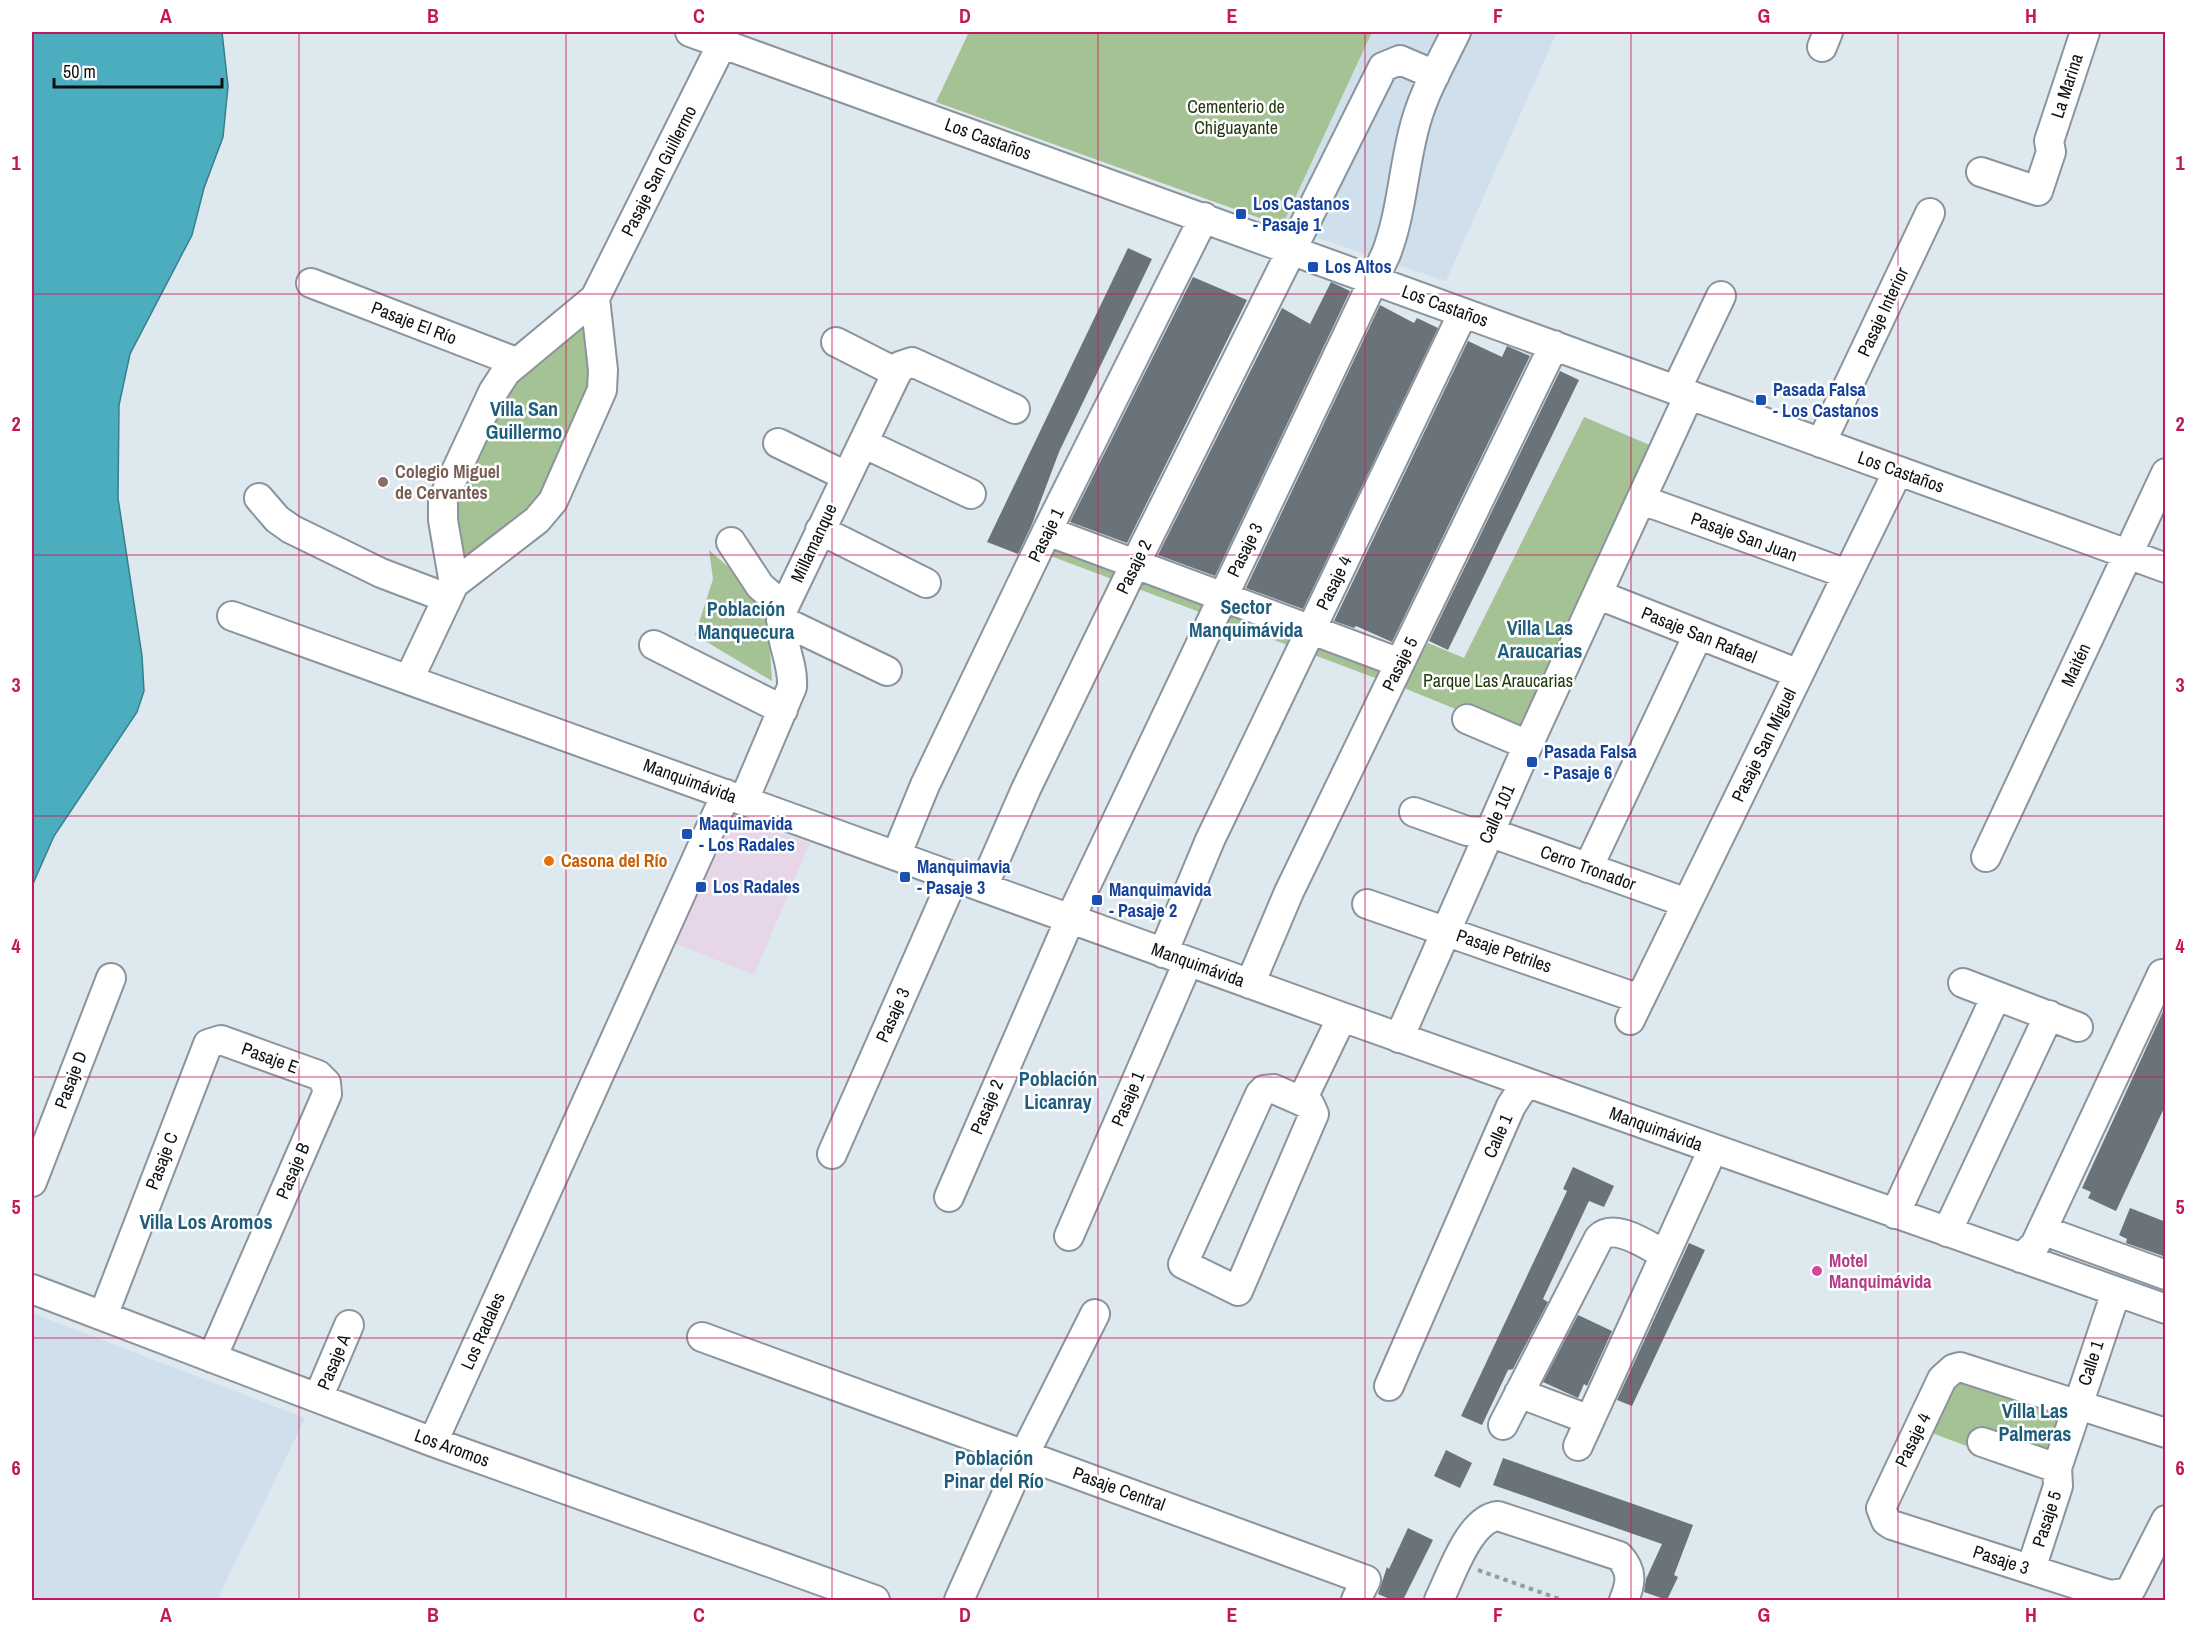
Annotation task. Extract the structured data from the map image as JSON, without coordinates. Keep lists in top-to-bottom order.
{
  "streets": {
    "street": [
      "La Marina",
      "Los Castaños",
      "Pasaje San Guillermo",
      "Pasaje Interior",
      "Pasaje El Río",
      "Pasaje 1",
      "Pasaje San Juan",
      "Millamanque",
      "Pasaje 3",
      "Pasaje 2",
      "Pasaje 4",
      "Pasaje San Rafael",
      "Pasaje 5",
      "Maitén",
      "Pasaje San Miguel",
      "Manquimávida",
      "Calle 101",
      "Cerro Tronador",
      "Pasaje Petriles",
      "Pasaje E",
      "Pasaje D",
      "Calle 1",
      "Pasaje C",
      "Pasaje B",
      "Los Radales",
      "Pasaje A",
      "Los Aromos",
      "Pasaje Central"
    ]
  },
  "crossings": [
    ["Los Castaños", "Pasaje San Guillermo"],
    ["Los Castaños", "Pasaje Interior"],
    ["Los Castaños", "Pasaje 1"],
    ["Los Castaños", "Pasaje 3"],
    ["Los Castaños", "Pasaje 2"],
    ["Los Castaños", "Pasaje 4"],
    ["Los Castaños", "Pasaje 5"],
    ["Los Castaños", "Maitén"],
    ["Los Castaños", "Pasaje San Miguel"],
    ["Los Castaños", "Calle 101"],
    ["Pasaje San Guillermo", "Pasaje El Río"],
    ["Pasaje 1", "Pasaje 4"],
    ["Pasaje 1", "Manquimávida"],
    ["Pasaje San Juan", "Pasaje San Miguel"],
    ["Pasaje San Juan", "Calle 101"],
    ["Pasaje 3", "Pasaje 2"],
    ["Pasaje 3", "Pasaje 4"],
    ["Pasaje 3", "Pasaje 5"],
    ["Pasaje 3", "Manquimávida"],
    ["Pasaje 2", "Manquimávida"],
    ["Pasaje 4", "Manquimávida"],
    ["Pasaje 4", "Calle 1"],
    ["Pasaje San Rafael", "Pasaje San Miguel"],
    ["Pasaje San Rafael", "Calle 101"],
    ["Pasaje 5", "Manquimávida"],
    ["Pasaje 5", "Calle 1"],
    ["Pasaje San Miguel", "Cerro Tronador"],
    ["Pasaje San Miguel", "Pasaje Petriles"],
    ["Manquimávida", "Calle 101"],
    ["Manquimávida", "Calle 1"],
    ["Manquimávida", "Los Radales"],
    ["Calle 101", "Cerro Tronador"],
    ["Calle 101", "Pasaje Petriles"],
    ["Pasaje E", "Pasaje C"],
    ["Pasaje E", "Pasaje B"],
    ["Pasaje C", "Los Aromos"],
    ["Pasaje B", "Los Aromos"],
    ["Los Radales", "Los Aromos"],
    ["Pasaje A", "Los Aromos"]
  ],
  "districts": [
    "Villa San Guillermo",
    "Sector Manquimávida",
    "Población Manquecura",
    "Villa Las Araucarias",
    "Población Licanray",
    "Villa Los Aromos",
    "Villa Las Palmeras",
    "Población Pinar del Río"
  ],
  "parks": ["Cementerio de Chiguayante", "Parque Las Araucarias"],
  "places": {
    "transit": [
      "Los Castanos - Pasaje 1",
      "Los Altos",
      "Pasada Falsa - Los Castanos",
      "Pasada Falsa - Pasaje 6",
      "Maquimavida - Los Radales",
      "Manquimavia - Pasaje 3",
      "Los Radales",
      "Manquimavida - Pasaje 2"
    ],
    "other": ["Colegio Miguel de Cervantes", "Casona del Río", "Motel Manquimávida"]
  },
  "scale_bar": "50 m",
  "grid": {
    "columns": [
      "A",
      "B",
      "C",
      "D",
      "E",
      "F",
      "G",
      "H"
    ],
    "rows": [
      "1",
      "2",
      "3",
      "4",
      "5",
      "6"
    ]
  }
}
